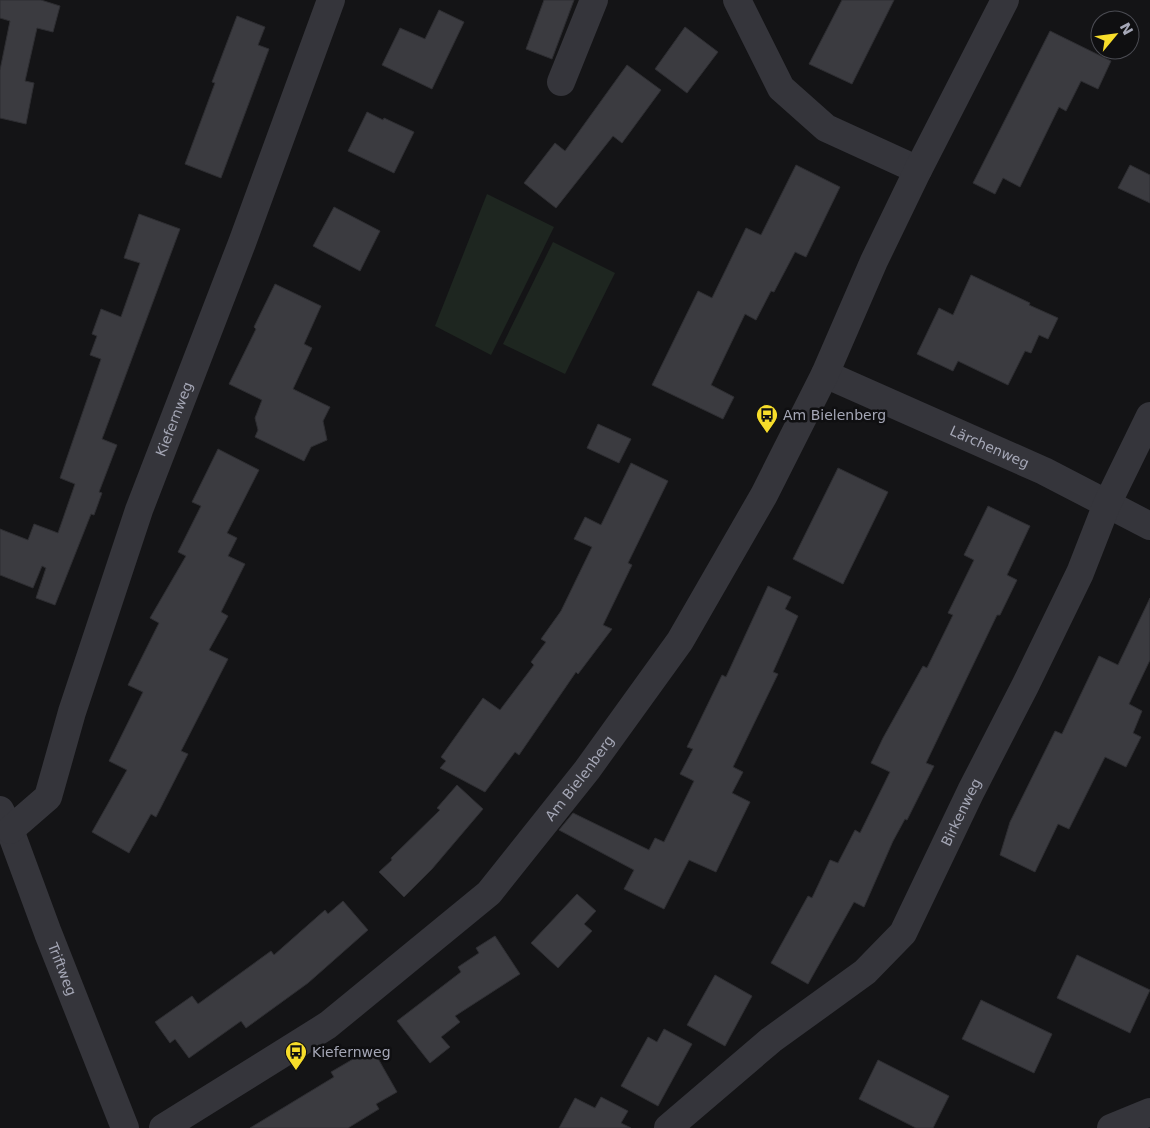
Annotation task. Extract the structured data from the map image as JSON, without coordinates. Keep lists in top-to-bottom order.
{
  "streets": {
    "street": [
      "Kiefernweg",
      "Lärchenweg",
      "Am Bielenberg",
      "Birkenweg",
      "Triftweg"
    ]
  },
  "crossings": [
    ["Kiefernweg", "Triftweg"],
    ["Lärchenweg", "Am Bielenberg"],
    ["Lärchenweg", "Birkenweg"]
  ],
  "places": {
    "bus stop": ["Am Bielenberg", "Kiefernweg"]
  },
  "north": "top right"
}
